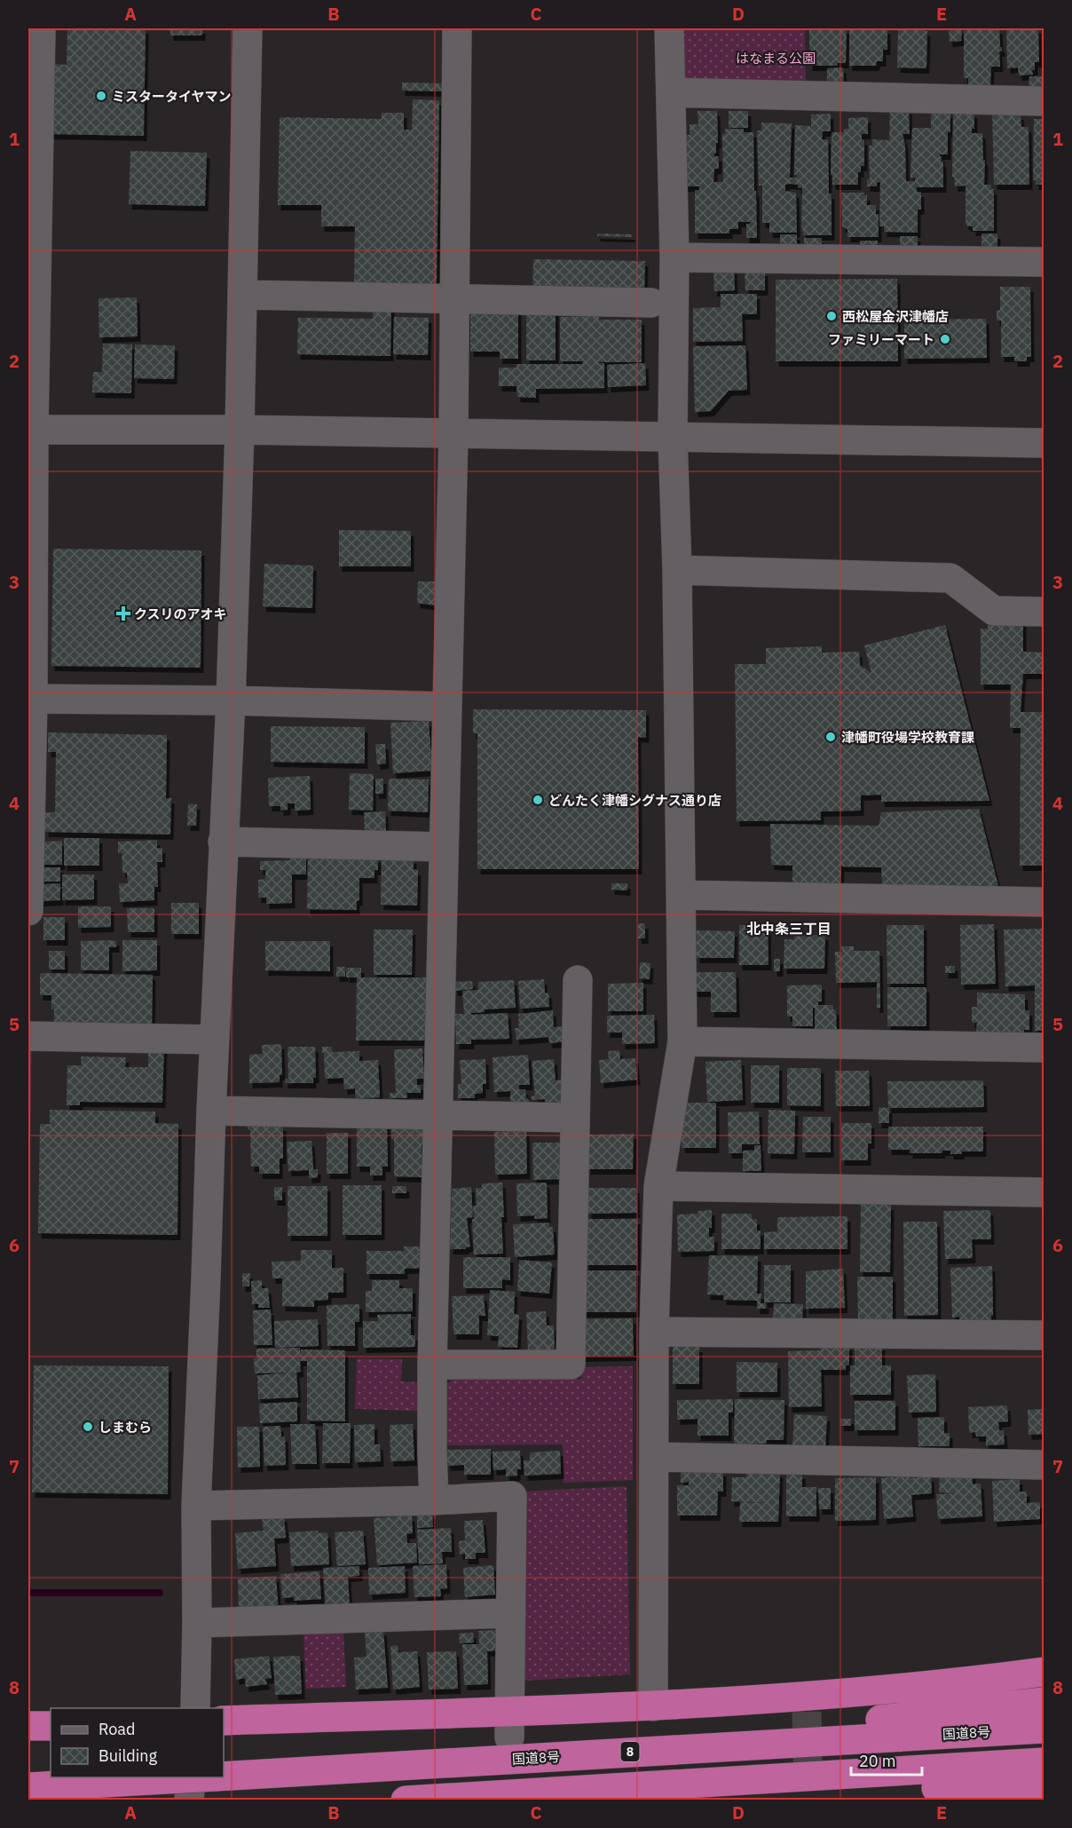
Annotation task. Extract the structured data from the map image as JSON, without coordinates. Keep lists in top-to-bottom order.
{
  "streets": {
    "highway": ["国道8号", "8"]
  },
  "crossings": [
    ["国道8号", "8"]
  ],
  "districts": ["北中条三丁目"],
  "parks": ["はなまる公園"],
  "places": {
    "other": [
      "ミスタータイヤマン",
      "西松屋金沢津幡店",
      "ファミリーマート",
      "津幡町役場学校教育課",
      "どんたく津幡シグナス通り店",
      "しまむら"
    ],
    "health": ["クスリのアオキ"]
  },
  "legend": ["Road", "Building"],
  "scale_bar": "20 m",
  "grid": {
    "columns": [
      "A",
      "B",
      "C",
      "D",
      "E"
    ],
    "rows": [
      "1",
      "2",
      "3",
      "4",
      "5",
      "6",
      "7",
      "8"
    ]
  }
}
